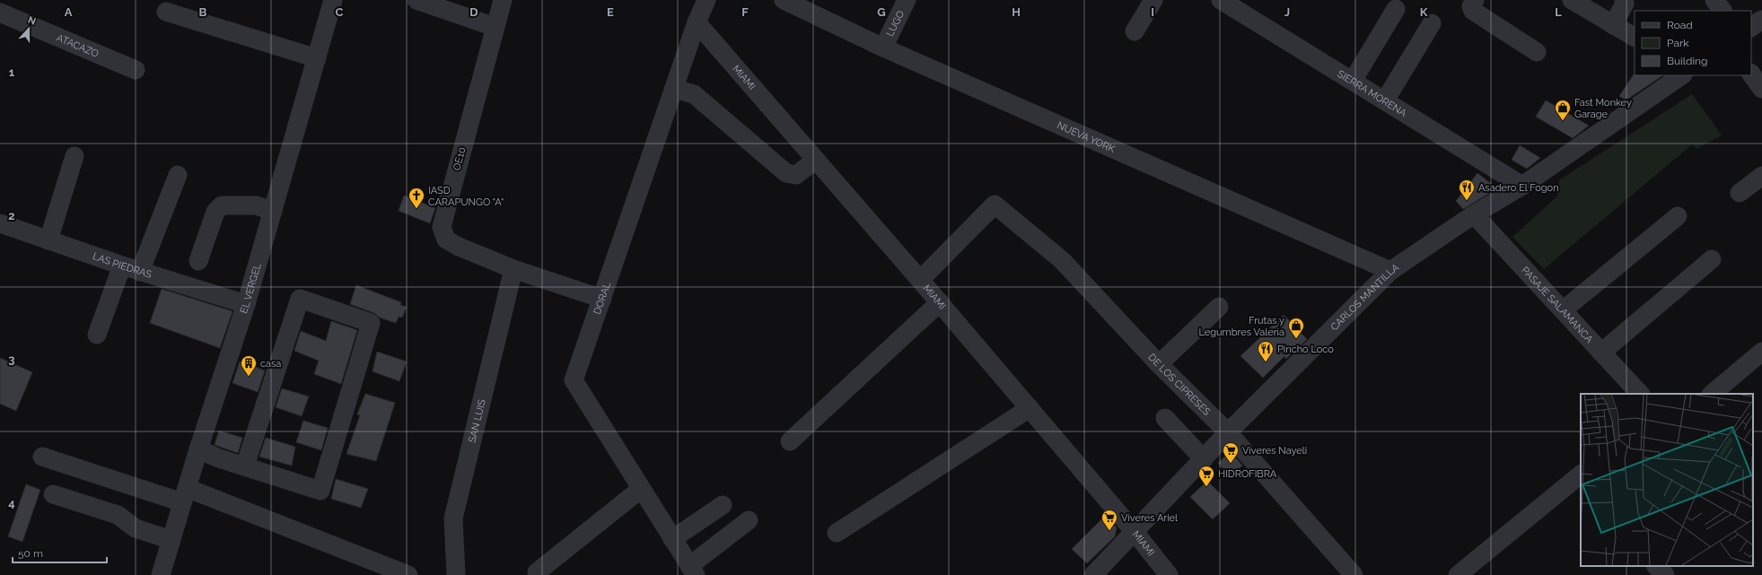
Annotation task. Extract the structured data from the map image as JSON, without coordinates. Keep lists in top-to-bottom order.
{
  "streets": {
    "street": [
      "LUGO",
      "ATACAZO",
      "MIAMI",
      "SIERRA MORENA",
      "NUEVA YORK",
      "OE10",
      "LAS PIEDRAS",
      "EL VERGEL",
      "CARLOS MANTILLA",
      "DORAL",
      "PASAJE SALAMANCA",
      "DE LOS CIPRESES",
      "SAN LUIS"
    ]
  },
  "crossings": [
    ["LUGO", "NUEVA YORK"],
    ["MIAMI", "CARLOS MANTILLA"],
    ["MIAMI", "DORAL"],
    ["MIAMI", "DE LOS CIPRESES"],
    ["SIERRA MORENA", "CARLOS MANTILLA"],
    ["NUEVA YORK", "CARLOS MANTILLA"],
    ["OE10", "DORAL"],
    ["OE10", "SAN LUIS"],
    ["LAS PIEDRAS", "EL VERGEL"],
    ["CARLOS MANTILLA", "PASAJE SALAMANCA"],
    ["CARLOS MANTILLA", "DE LOS CIPRESES"]
  ],
  "places": {
    "shop": ["Fast Monkey Garage", "Frutas y Legumbres Valería"],
    "restaurant": ["Asadero El Fogon", "Pincho Loco"],
    "church": ["IASD CARAPUNGO \"A\""],
    "building": ["casa"],
    "supermarket": ["Viveres Nayeli", "HIDROFIBRA", "Viveres Ariel"]
  },
  "legend": ["Road", "Park", "Building"],
  "scale_bar": "50 m",
  "north": "top",
  "grid": {
    "columns": [
      "A",
      "B",
      "C",
      "D",
      "E",
      "F",
      "G",
      "H",
      "I",
      "J",
      "K",
      "L"
    ],
    "rows": [
      "1",
      "2",
      "3",
      "4"
    ]
  }
}
